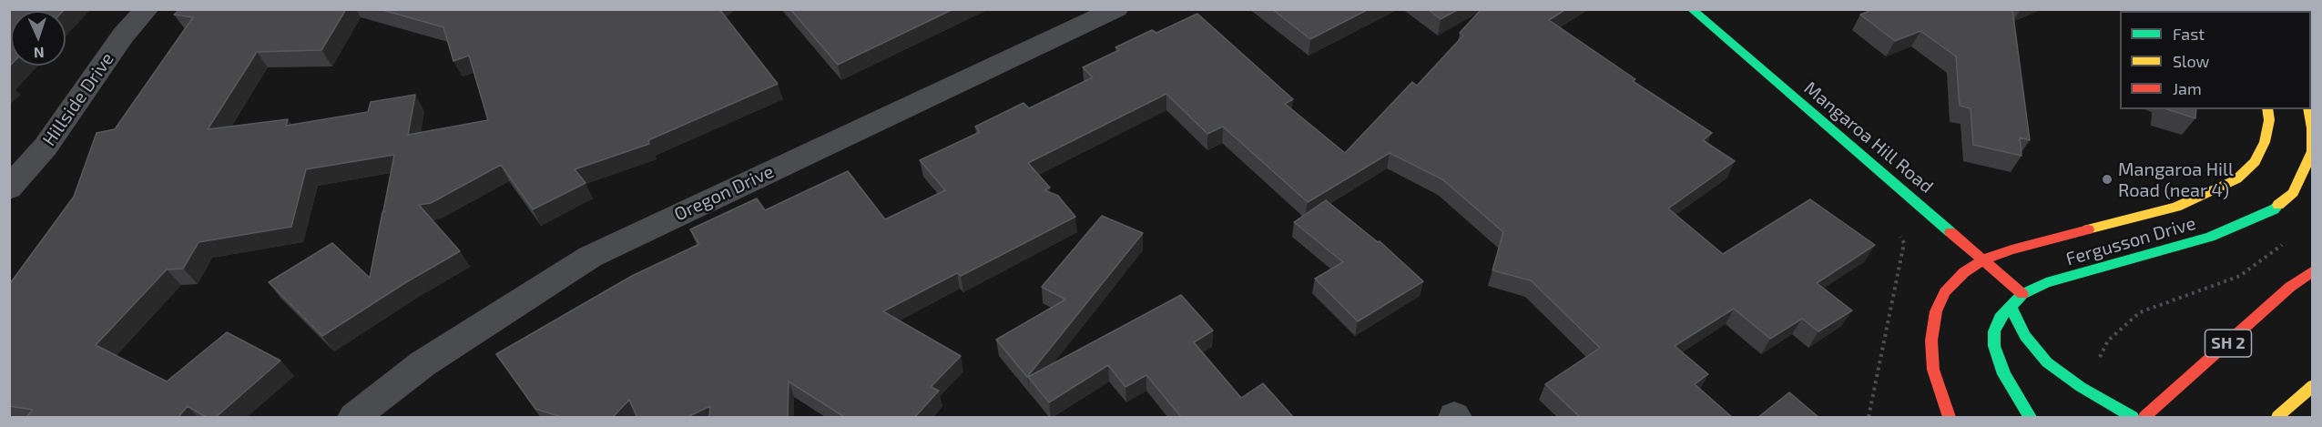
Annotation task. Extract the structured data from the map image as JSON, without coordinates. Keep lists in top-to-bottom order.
{
  "streets": {
    "main road": ["Mangaroa Hill Road", "Fergusson Drive", "SH 2"],
    "street": ["Hillside Drive", "Oregon Drive"]
  },
  "crossings": [
    ["Mangaroa Hill Road", "Fergusson Drive"]
  ],
  "places": ["Mangaroa Hill Road (near 4)"],
  "legend": ["Fast", "Slow", "Jam"],
  "north": "bottom"
}
